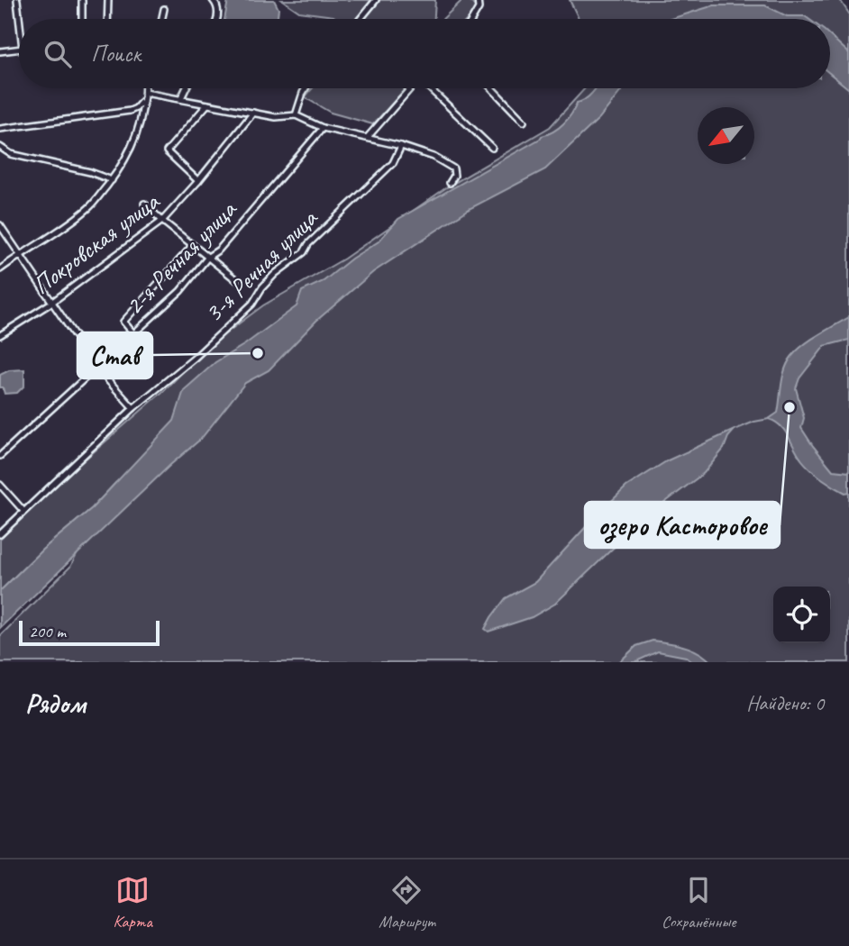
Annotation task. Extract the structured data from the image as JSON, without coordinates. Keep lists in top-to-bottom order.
{
  "streets": {
    "street": ["Покровская улица", "2-я Речная улица", "3-я Речная улица"]
  },
  "places": ["Став", "озеро Касторовое"],
  "scale_bar": "200 m",
  "north": "bottom left",
  "page": {
    "search": "Поиск",
    "scale": "200 m",
    "heading": ["Рядом", "Найдено: 0"],
    "nav": ["Карта", "Маршрут", "Сохранённые"]
  }
}
